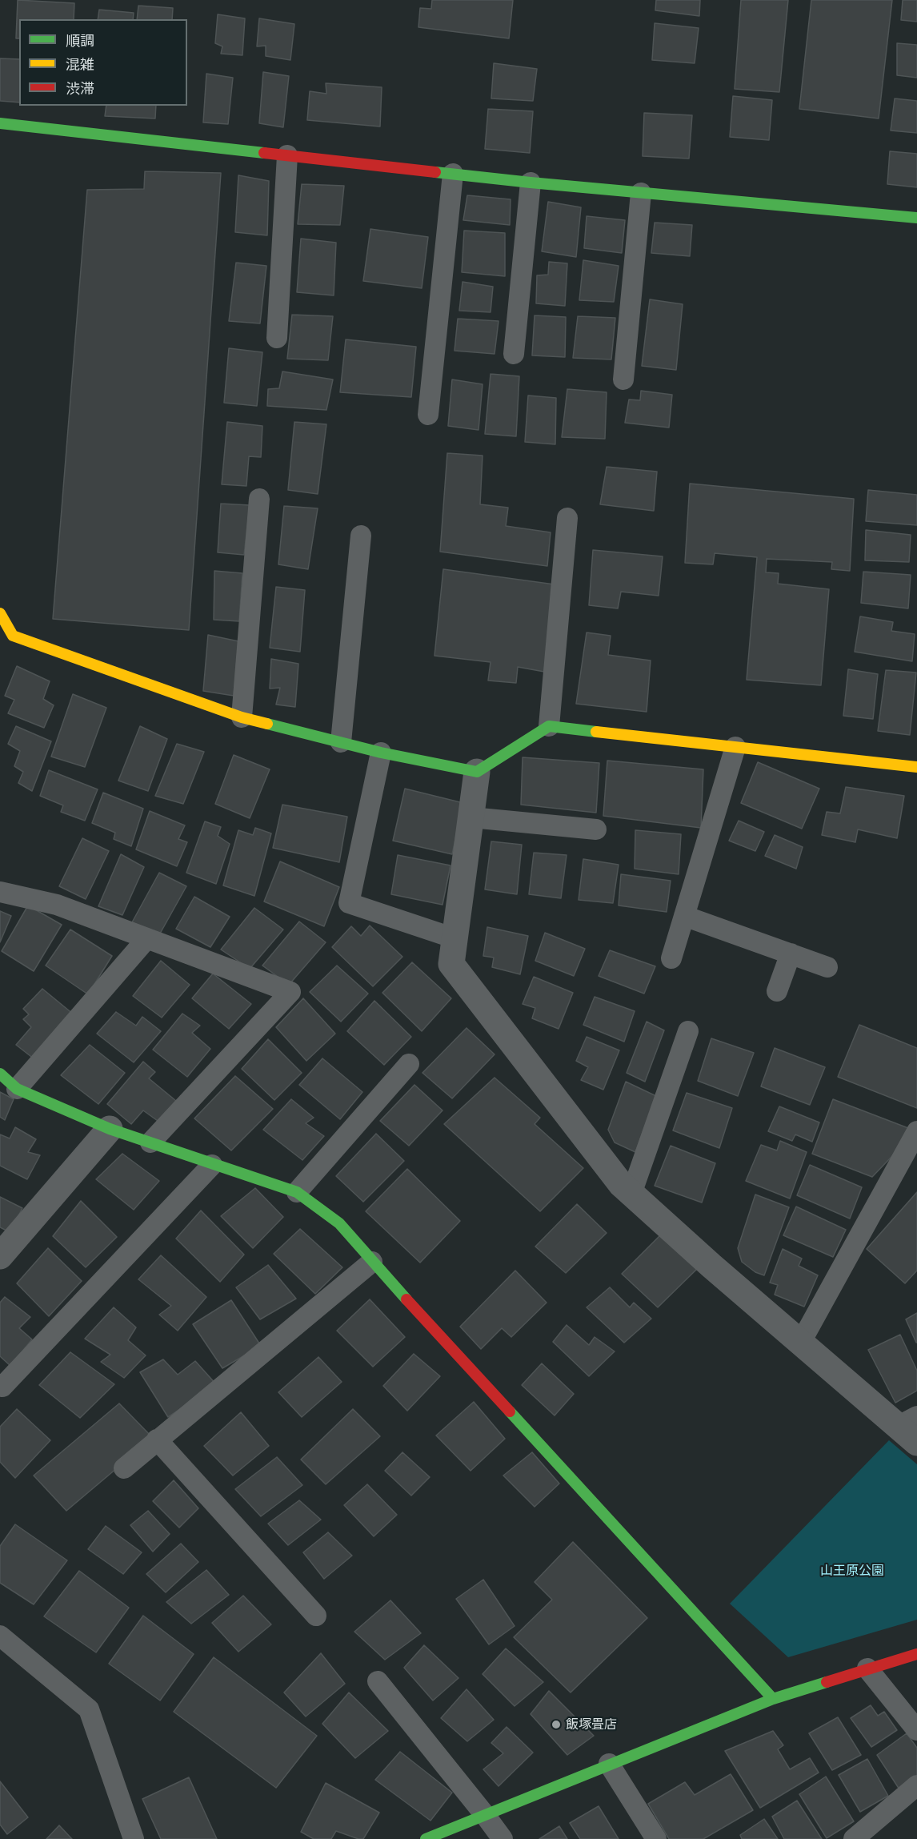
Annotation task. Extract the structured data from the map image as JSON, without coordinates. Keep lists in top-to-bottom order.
{
  "parks": ["山王原公園"],
  "places": ["飯塚畳店"],
  "legend": ["順調", "混雑", "渋滞"]
}
